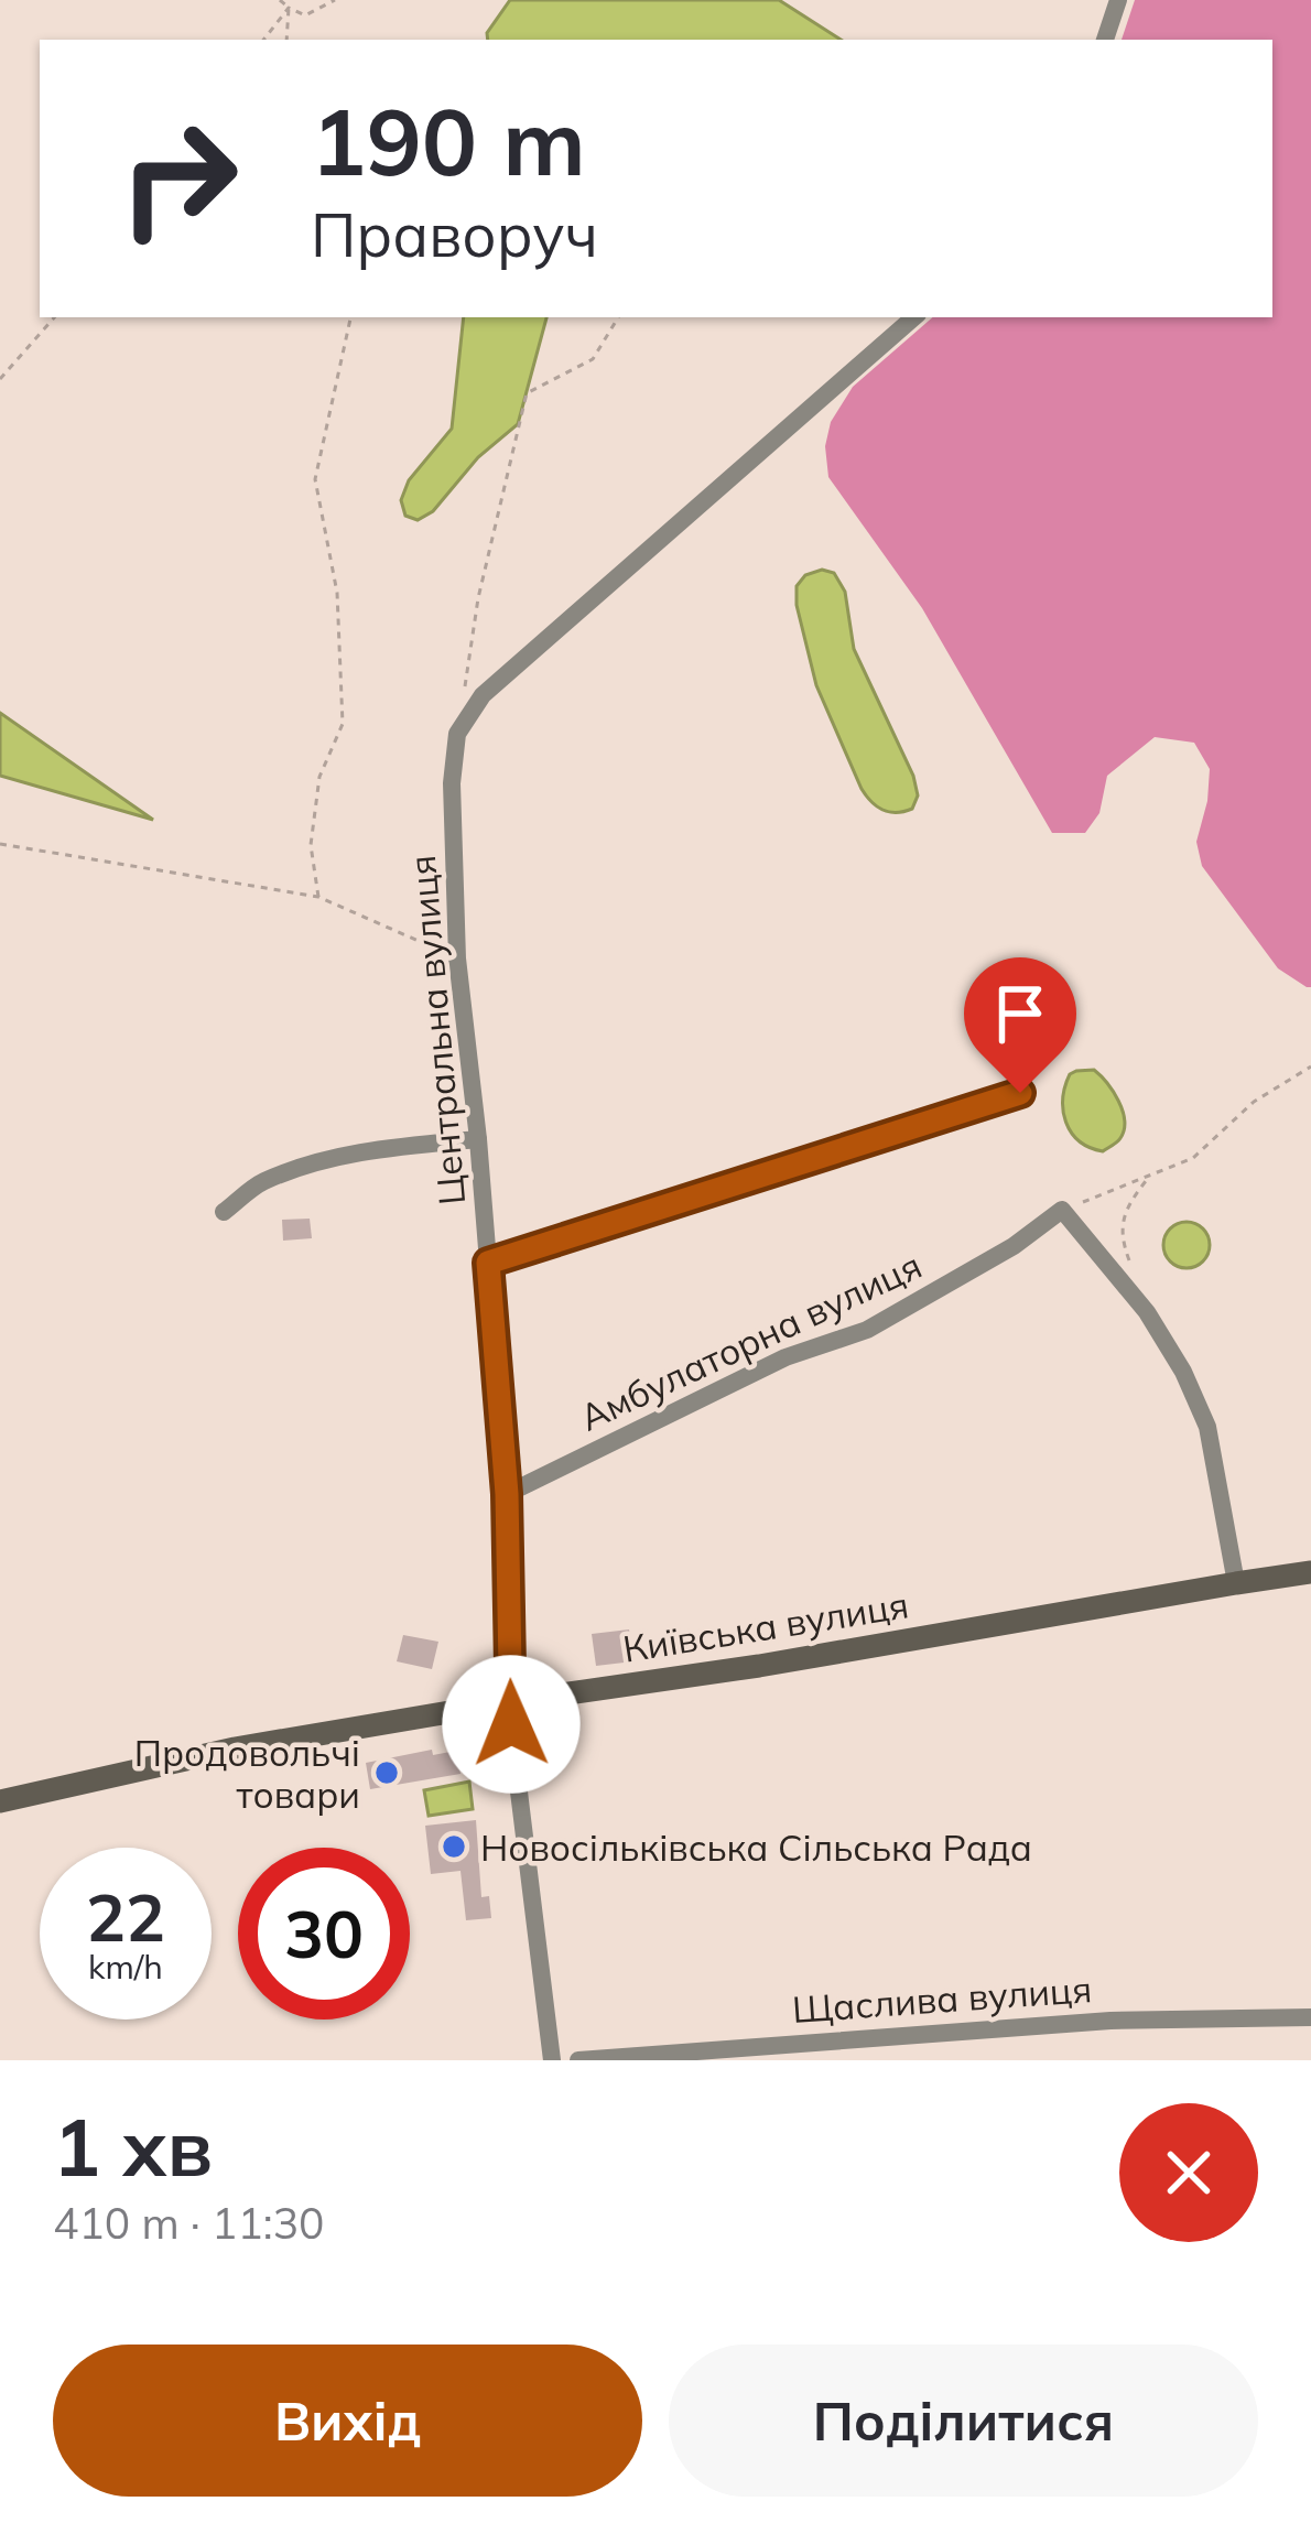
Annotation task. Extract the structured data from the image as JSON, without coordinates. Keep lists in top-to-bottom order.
{
  "streets": {
    "street": [
      "Центральна вулиця",
      "Амбулаторна вулиця",
      "Київська вулиця",
      "Щаслива вулиця"
    ]
  },
  "crossings": [
    ["Центральна вулиця", "Амбулаторна вулиця"],
    ["Центральна вулиця", "Київська вулиця"]
  ],
  "places": ["Продовольчі товари", "Новосільківська Сільська Рада"],
  "page": {
    "turn": ["190 m", "Праворуч"],
    "speed": "22 km/h",
    "limit": "30",
    "heading": ["1 хв", "410 m · 11:30"],
    "buttons": ["Вихід", "Поділитися"]
  }
}
